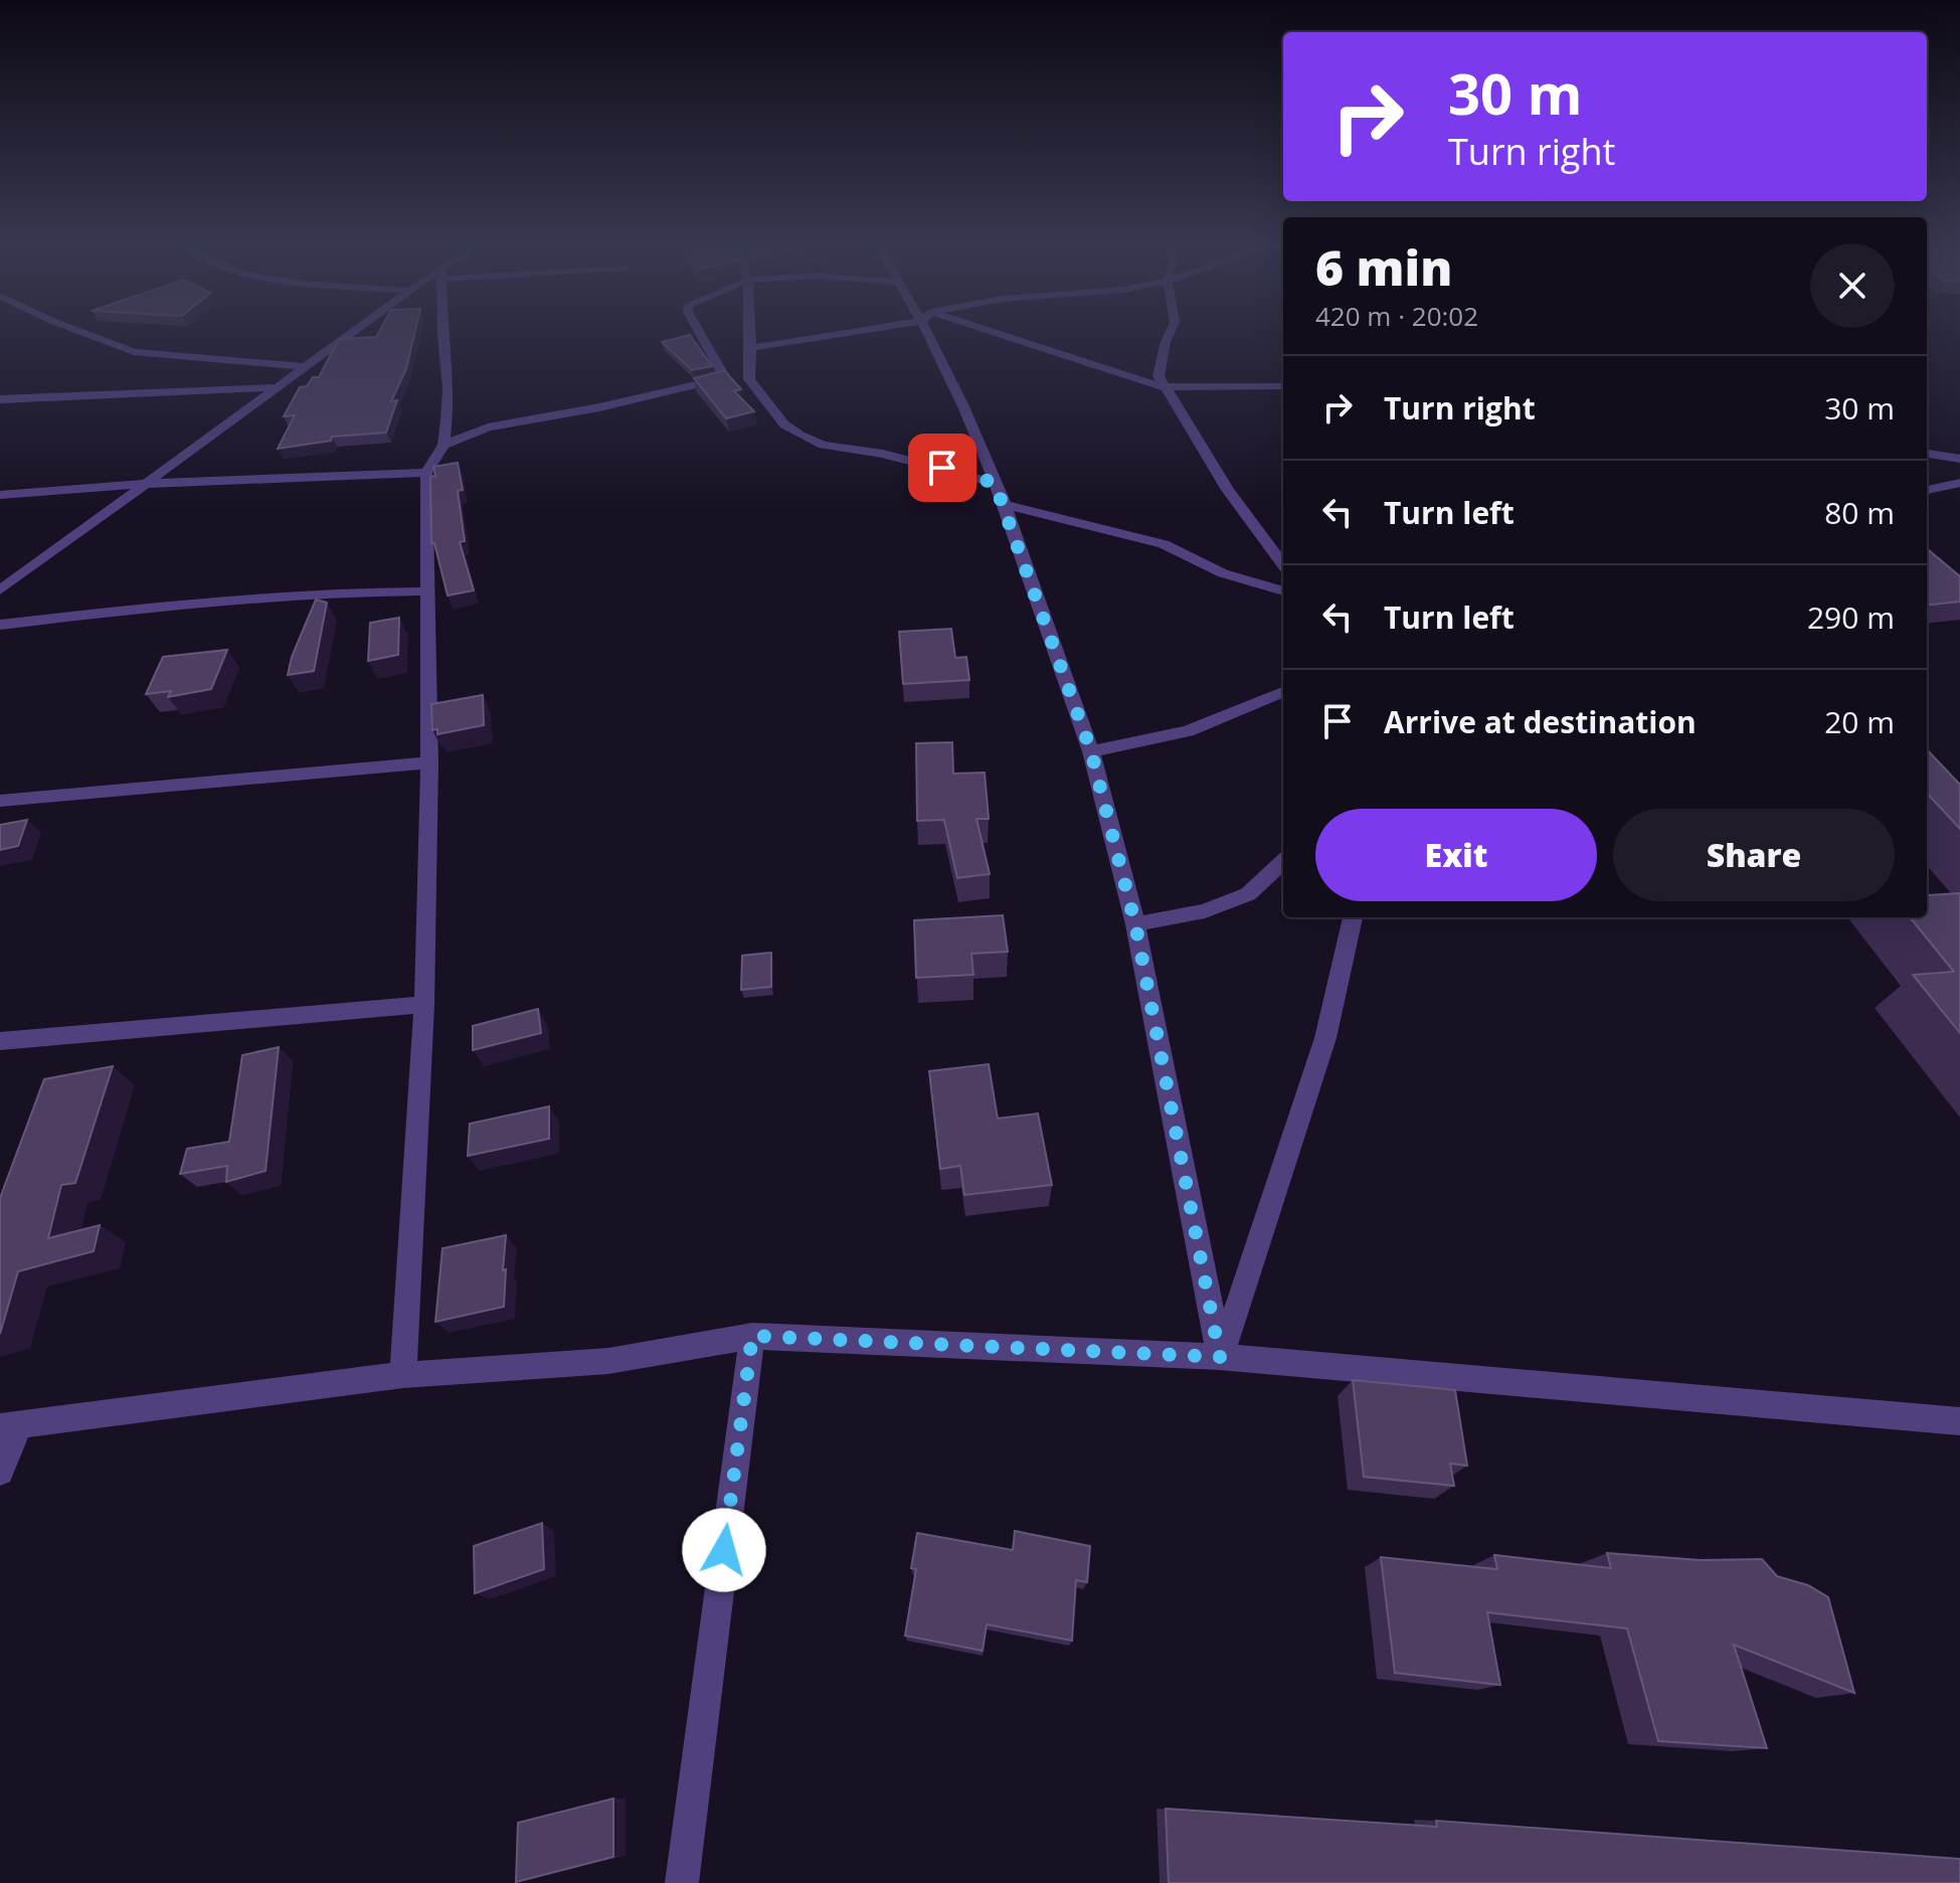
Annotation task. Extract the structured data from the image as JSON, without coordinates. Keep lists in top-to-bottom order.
{
  "page": {
    "turn": ["30 m", "Turn right"],
    "heading": ["6 min", "420 m · 20:02"],
    "list": [
      {
        "name": "Turn right",
        "value": "30 m"
      },
      {
        "name": "Turn left",
        "value": "80 m"
      },
      {
        "name": "Turn left",
        "value": "290 m"
      },
      {
        "name": "Arrive at destination",
        "value": "20 m"
      }
    ],
    "buttons": ["Exit", "Share"]
  }
}
